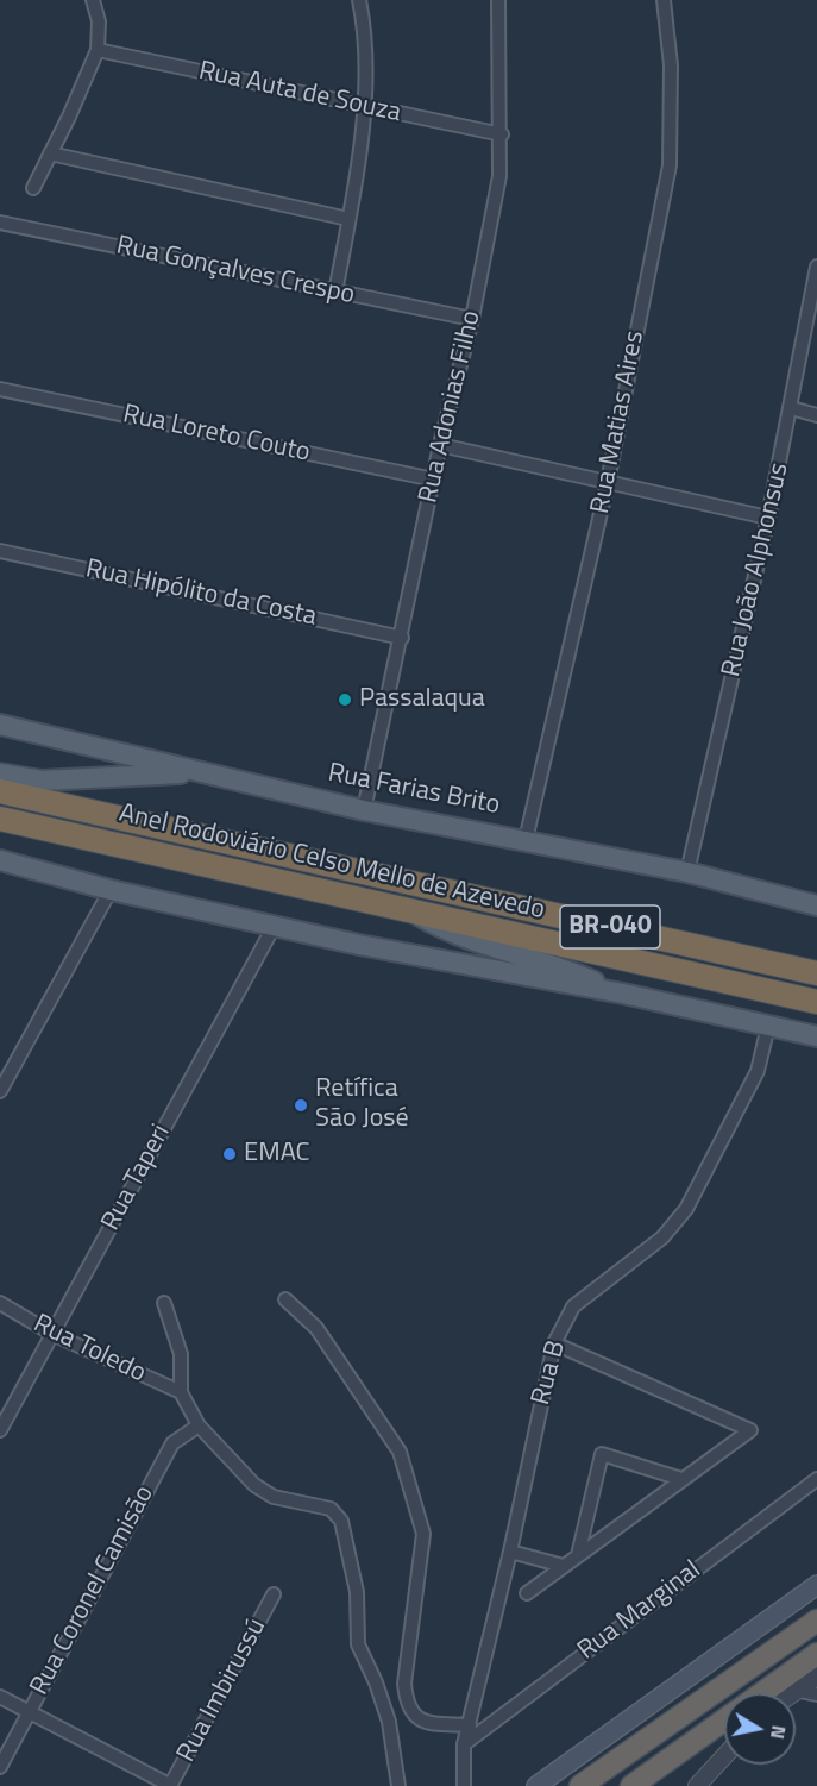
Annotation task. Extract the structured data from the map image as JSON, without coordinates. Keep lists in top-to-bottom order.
{
  "streets": {
    "highway": ["Anel Rodoviário Celso Mello de Azevedo", "BR-040"],
    "main road": ["Rua Farias Brito"],
    "street": [
      "Rua Auta de Souza",
      "Rua Gonçalves Crespo",
      "Rua Adonias Filho",
      "Rua Matias Aires",
      "Rua Loreto Couto",
      "Rua João Alphonsus",
      "Rua Hipólito da Costa",
      "Rua Taperi",
      "Rua Toledo",
      "Rua B",
      "Rua Coronel Camisão",
      "Rua Marginal",
      "Rua Imbirussú"
    ]
  },
  "crossings": [
    ["Rua Auta de Souza", "Rua Adonias Filho"],
    ["Rua Gonçalves Crespo", "Rua Adonias Filho"],
    ["Rua Adonias Filho", "Rua Loreto Couto"],
    ["Rua Adonias Filho", "Rua Hipólito da Costa"],
    ["Rua Adonias Filho", "Rua Farias Brito"],
    ["Rua Matias Aires", "Rua Farias Brito"],
    ["Rua João Alphonsus", "Rua Farias Brito"],
    ["Rua Taperi", "Rua Toledo"],
    ["Rua B", "Rua Marginal"]
  ],
  "places": ["Passalaqua", "Retífica São José", "EMAC"],
  "north": "right"
}
